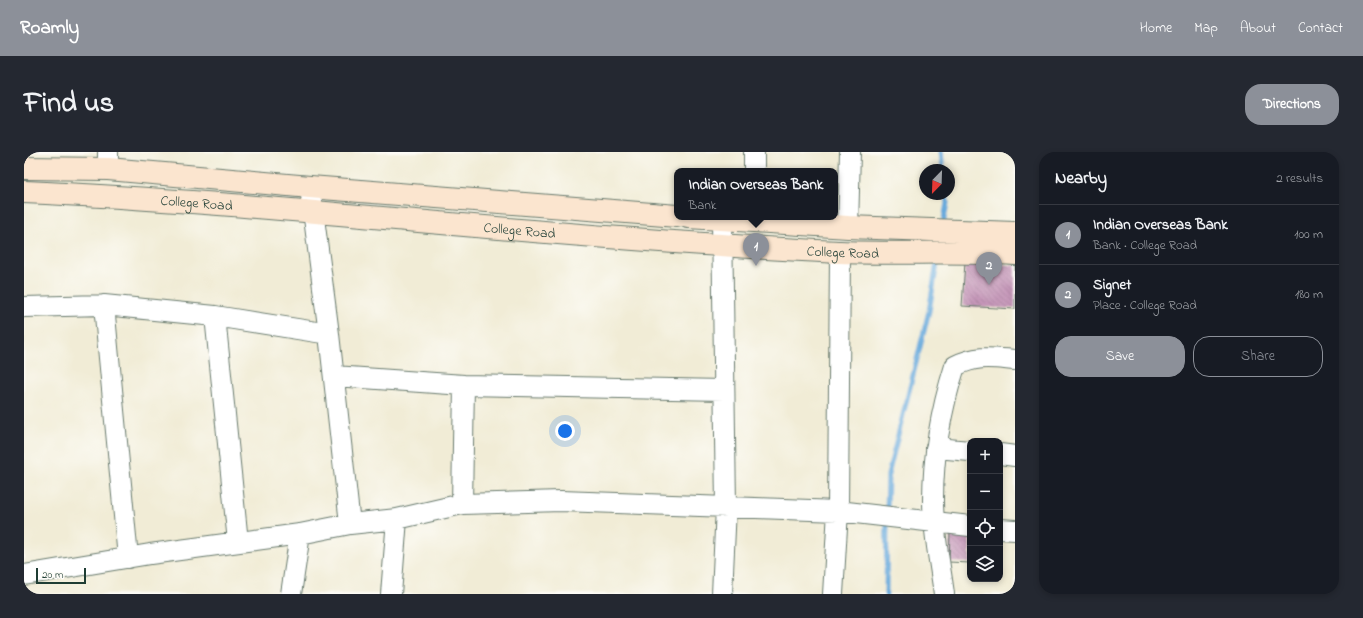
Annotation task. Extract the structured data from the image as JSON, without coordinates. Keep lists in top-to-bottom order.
{
  "streets": {
    "main road": ["College Road"]
  },
  "scale_bar": "20 m",
  "north": "bottom left",
  "page": {
    "header": "Roamly",
    "nav": [
      "Home",
      "Map",
      "About",
      "Contact"
    ],
    "title": "Find us",
    "buttons": [
      "Directions",
      ["Save", "Share"]
    ],
    "heading": ["Nearby", "2 results"],
    "popup": ["Indian Overseas Bank", "Bank"],
    "list": [
      {
        "mark": "1",
        "name": "Indian Overseas Bank",
        "note": "Bank · College Road",
        "value": "100 m"
      },
      {
        "mark": "2",
        "name": "Signet",
        "note": "Place · College Road",
        "value": "180 m"
      }
    ],
    "pins": ["1", "2"],
    "map_buttons": ["+", "−"],
    "scale": "20 m"
  }
}
